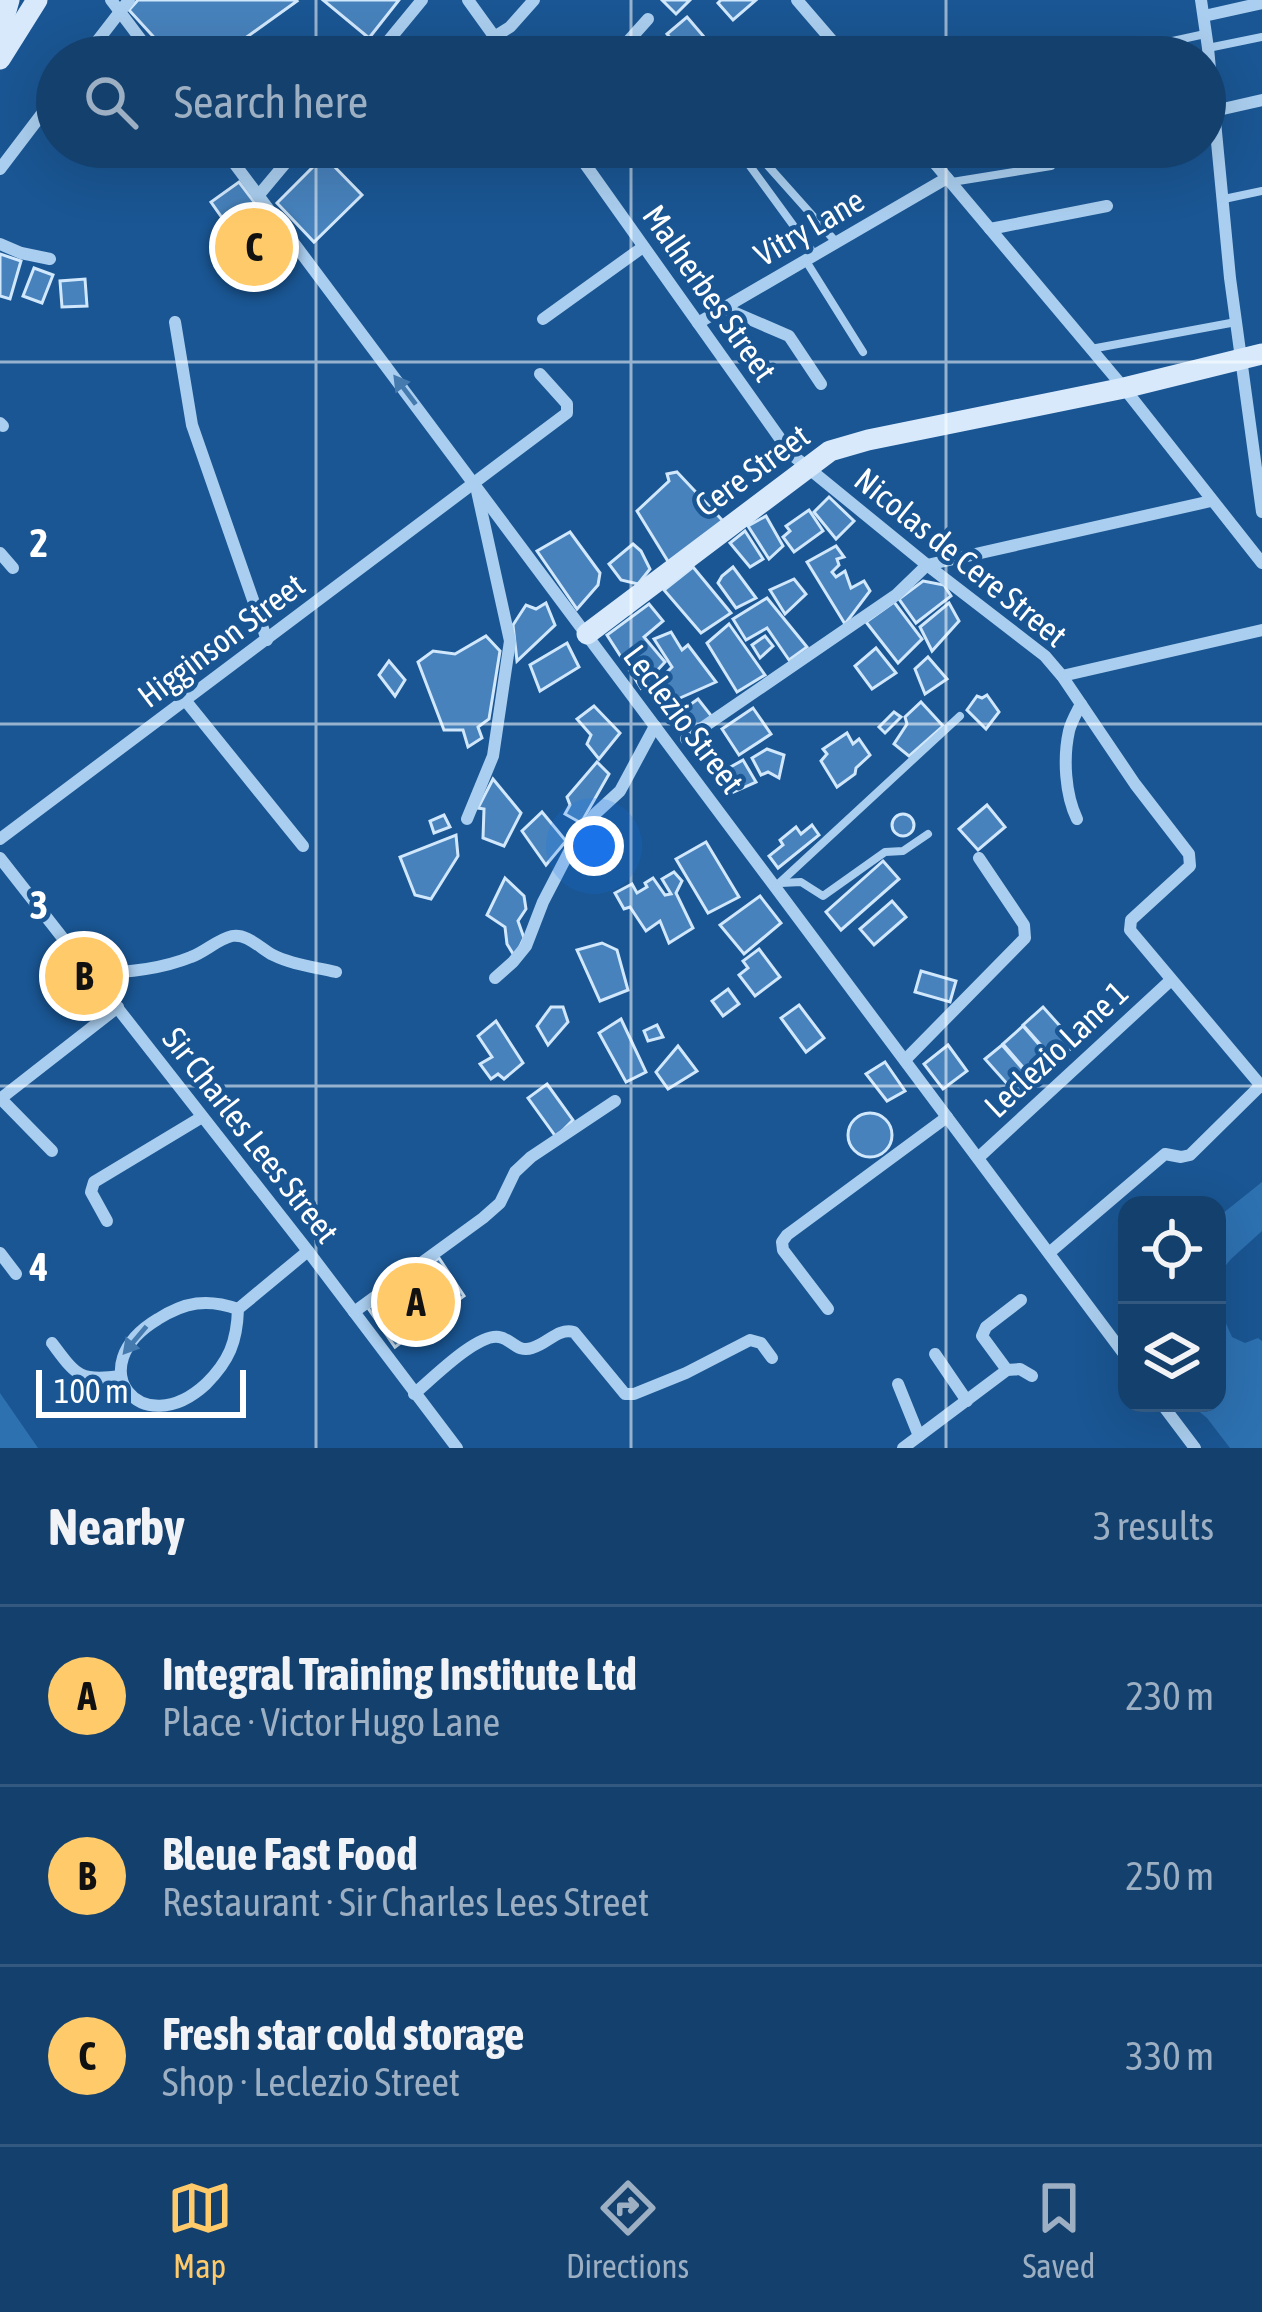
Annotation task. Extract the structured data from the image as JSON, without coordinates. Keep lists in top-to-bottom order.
{
  "streets": {
    "street": [
      "Vitry Lane",
      "Malherbes Street",
      "Cere Street",
      "Nicolas de Cere Street",
      "Higginson Street",
      "Leclezio Street",
      "Leclezio Lane 1",
      "Sir Charles Lees Street"
    ]
  },
  "crossings": [
    ["Vitry Lane", "Malherbes Street"],
    ["Malherbes Street", "Cere Street"],
    ["Malherbes Street", "Nicolas de Cere Street"],
    ["Cere Street", "Nicolas de Cere Street"],
    ["Cere Street", "Leclezio Street"],
    ["Nicolas de Cere Street", "Leclezio Lane 1"],
    ["Higginson Street", "Leclezio Street"],
    ["Leclezio Street", "Leclezio Lane 1"]
  ],
  "scale_bar": "100 m",
  "page": {
    "search": "Search here",
    "pins": ["C", "B", "A"],
    "scale": "100 m",
    "heading": ["Nearby", "3 results"],
    "list": [
      {
        "mark": "A",
        "name": "Integral Training Institute Ltd",
        "note": "Place · Victor Hugo Lane",
        "value": "230 m"
      },
      {
        "mark": "B",
        "name": "Bleue Fast Food",
        "note": "Restaurant · Sir Charles Lees Street",
        "value": "250 m"
      },
      {
        "mark": "C",
        "name": "Fresh star cold storage",
        "note": "Shop · Leclezio Street",
        "value": "330 m"
      }
    ],
    "nav": ["Map", "Directions", "Saved"]
  },
  "grid": {
    "rows": ["2", "3", "4"]
  }
}
